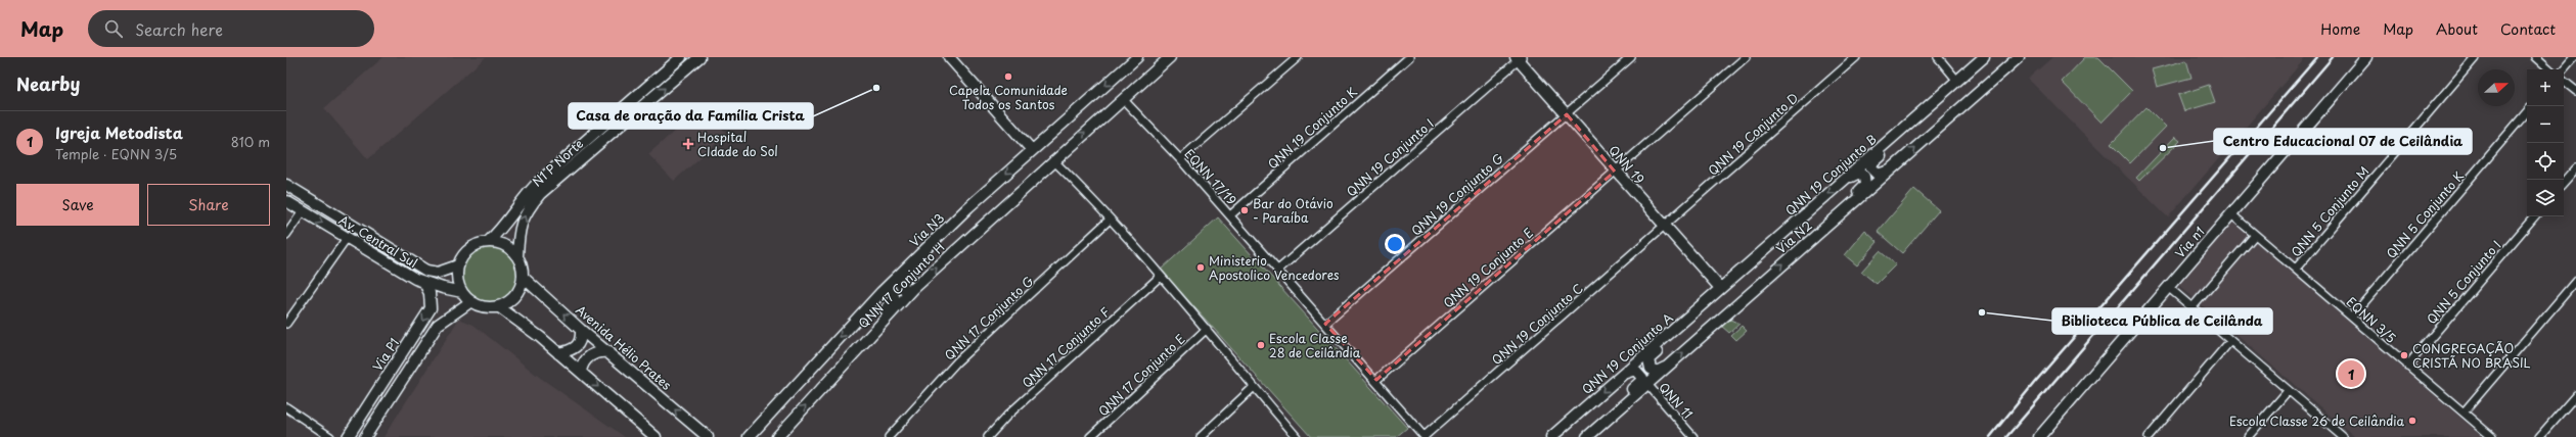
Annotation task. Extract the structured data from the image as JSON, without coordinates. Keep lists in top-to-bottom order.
{
  "streets": {
    "main road": [
      "N1 P Norte",
      "QNN 19",
      "QNN 19 Conjunto B",
      "Via N3",
      "Via N2",
      "Av. Central Sul",
      "Via n1",
      "QNN 17 Conjunto H",
      "Avenida Hélio Prates",
      "QNN 19 Conjunto A",
      "Via P1"
    ],
    "street": [
      "QNN 19 Conjunto K",
      "QNN 19 Conjunto D",
      "QNN 19 Conjunto I",
      "EQNN 17/19",
      "QNN 19 Conjunto G",
      "QNN 5 Conjunto M",
      "QNN 5 Conjunto K",
      "QNN 19 Conjunto E",
      "QNN 5 Conjunto I",
      "QNN 17 Conjunto G",
      "EQNN 3/5",
      "QNN 19 Conjunto C",
      "QNN 17 Conjunto F",
      "QNN 17 Conjunto E",
      "QNN 11"
    ]
  },
  "crossings": [
    ["QNN 19 Conjunto K", "EQNN 17/19"],
    ["QNN 19 Conjunto D", "QNN 19"],
    ["QNN 19 Conjunto D", "QNN 19 Conjunto C"],
    ["QNN 19 Conjunto I", "QNN 19"],
    ["QNN 19 Conjunto I", "EQNN 17/19"],
    ["N1 P Norte", "Av. Central Sul"],
    ["N1 P Norte", "Avenida Hélio Prates"],
    ["QNN 19", "QNN 19 Conjunto B"],
    ["QNN 19", "QNN 19 Conjunto G"],
    ["QNN 19", "QNN 19 Conjunto E"],
    ["QNN 19", "QNN 19 Conjunto C"],
    ["QNN 19", "QNN 19 Conjunto A"],
    ["QNN 19 Conjunto B", "QNN 19 Conjunto A"],
    ["EQNN 17/19", "QNN 19 Conjunto G"],
    ["EQNN 17/19", "QNN 19 Conjunto E"],
    ["EQNN 17/19", "QNN 19 Conjunto C"],
    ["QNN 5 Conjunto M", "EQNN 3/5"],
    ["QNN 5 Conjunto K", "EQNN 3/5"],
    ["Via N2", "QNN 11"],
    ["Av. Central Sul", "Avenida Hélio Prates"],
    ["Av. Central Sul", "Via P1"],
    ["Via n1", "EQNN 3/5"],
    ["QNN 5 Conjunto I", "EQNN 3/5"]
  ],
  "one_way": ["QNN 19 Conjunto B", "Via N2", "QNN 17 Conjunto H"],
  "places": {
    "other": [
      "Capela Comunidade Todos os Santos",
      "Casa de oração da Família Crista",
      "Centro Educacional 07 de Ceilândia",
      "Bar do Otávio - Paraíba",
      "Ministerio Apostolico Vencedores",
      "Biblioteca Pública de Ceilânda",
      "Escola Classe 28 de Ceilândia",
      "CONGREGAÇÃO CRISTÃ NO BRASIL",
      "Escola Classe 26 de Ceilândia"
    ],
    "health": ["Hospital CIdade do Sol"]
  },
  "north": "right",
  "page": {
    "header": "Map",
    "search": "Search here",
    "nav": [
      "Home",
      "Map",
      "About",
      "Contact"
    ],
    "heading": "Nearby",
    "map_buttons": ["+", "−"],
    "list": [
      {
        "mark": "1",
        "name": "Igreja Metodista",
        "note": "Temple · EQNN 3/5",
        "value": "810 m"
      }
    ],
    "buttons": ["Save", "Share"],
    "pins": "1"
  }
}
